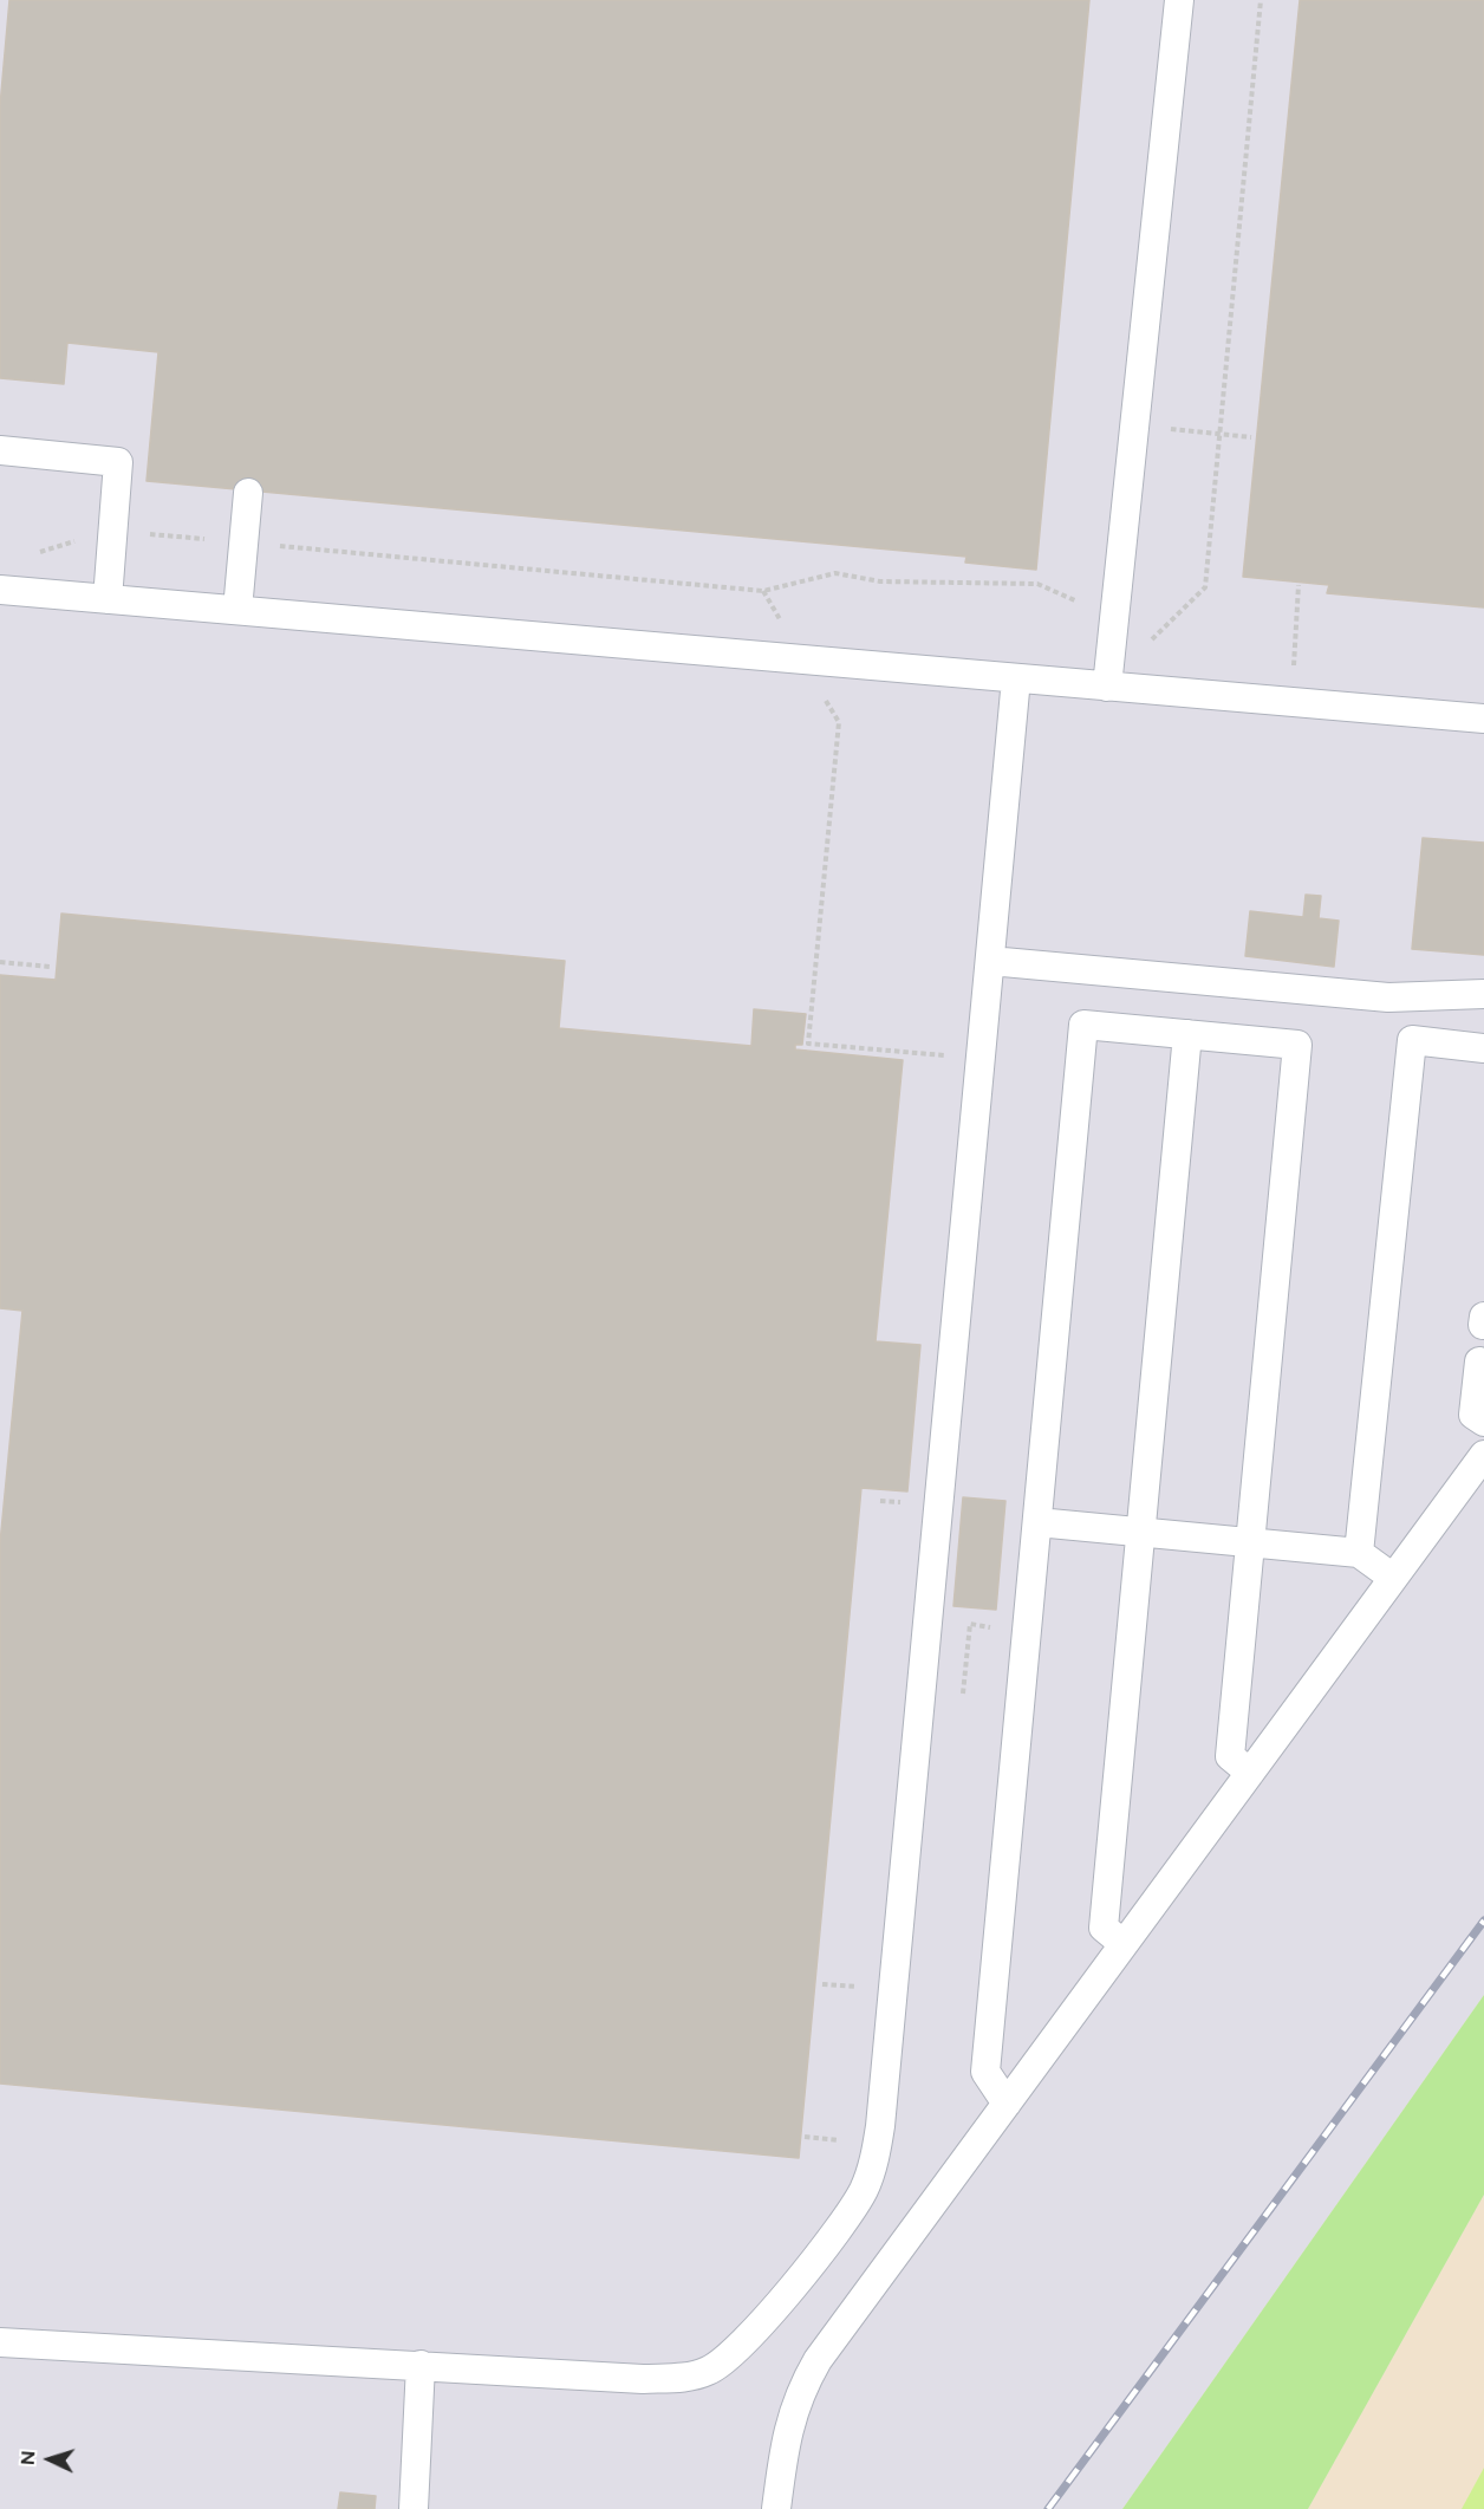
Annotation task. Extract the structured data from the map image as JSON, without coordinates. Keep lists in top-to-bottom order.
{
  "north": "left"
}
